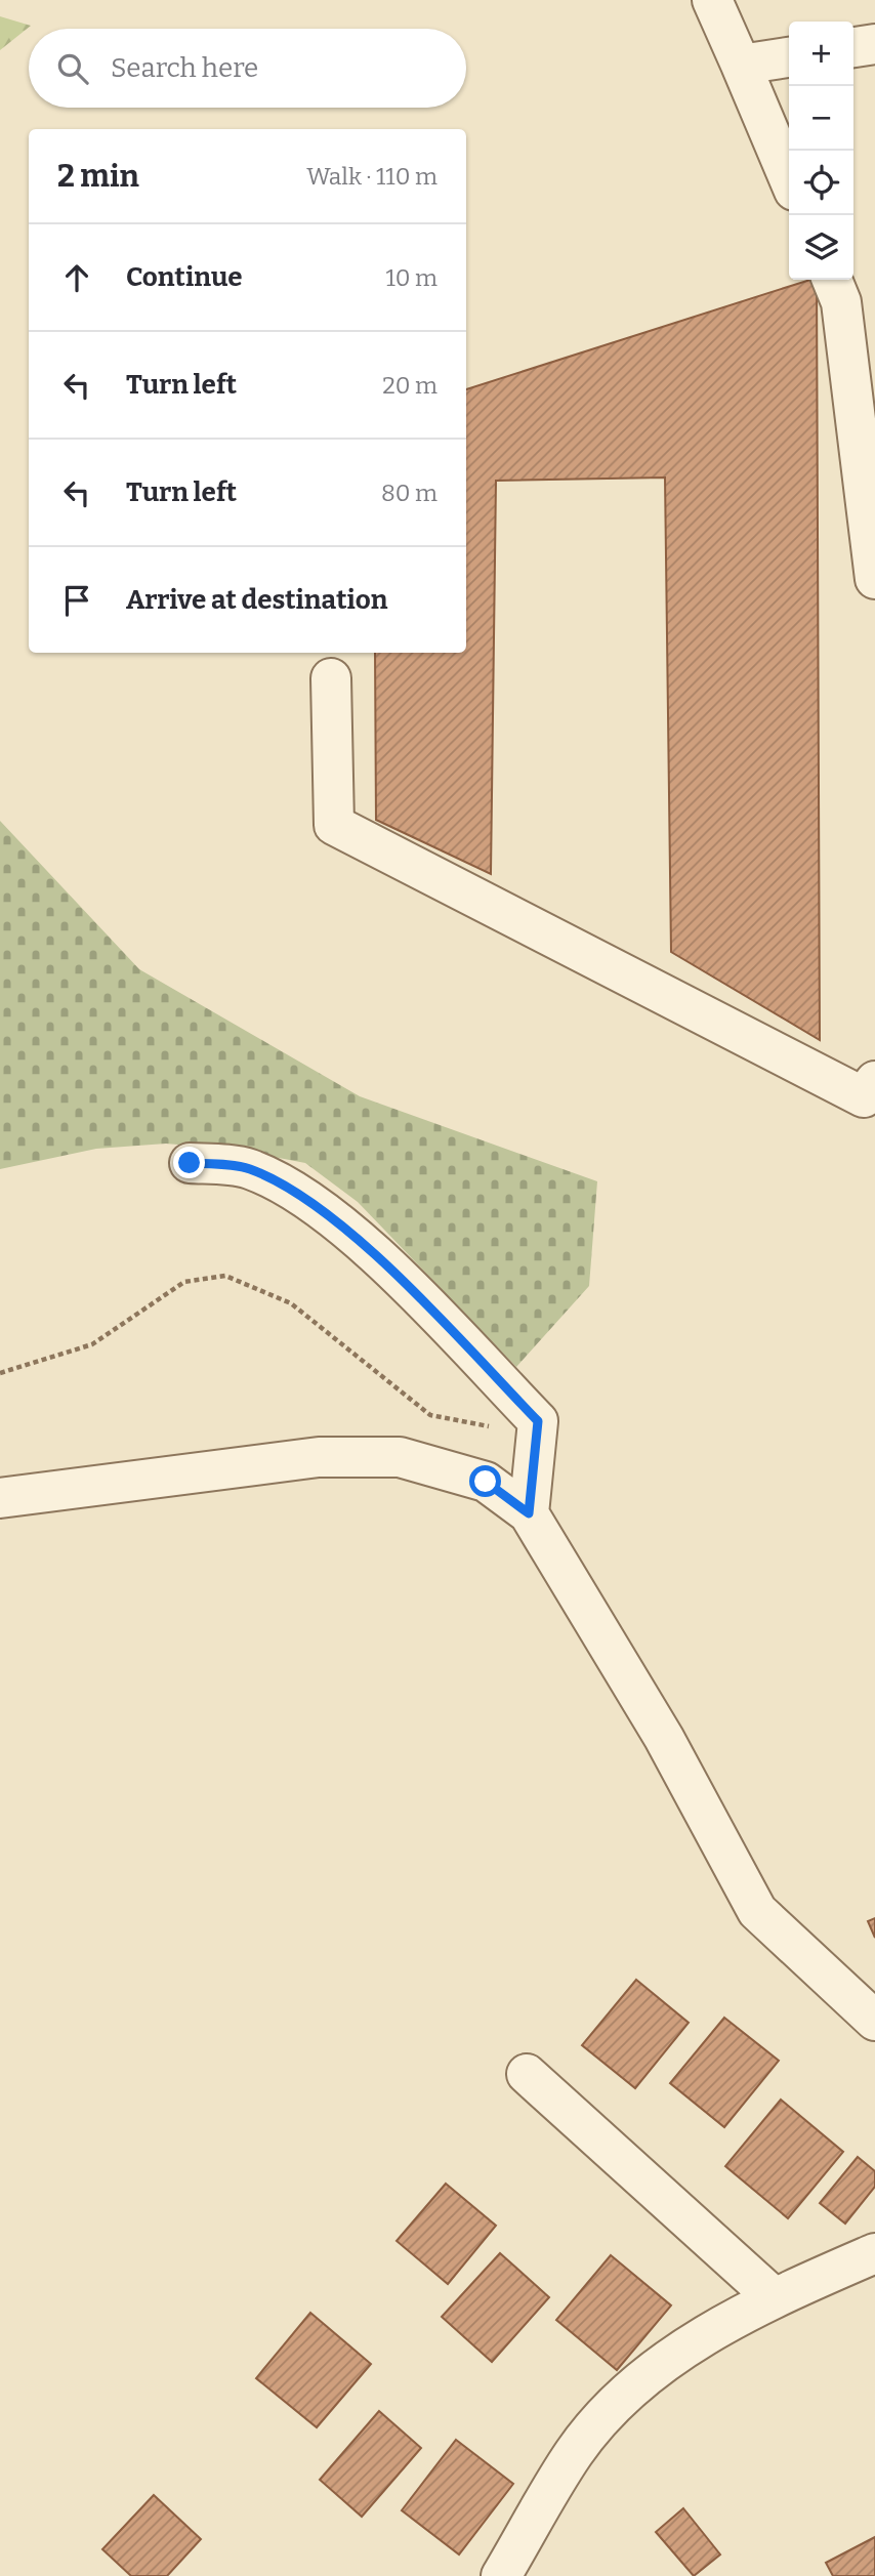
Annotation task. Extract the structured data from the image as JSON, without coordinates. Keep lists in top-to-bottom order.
{
  "page": {
    "map_buttons": ["+", "−"],
    "search": "Search here",
    "heading": ["2 min", "Walk · 110 m"],
    "list": [
      ["Continue", "10 m"],
      ["Turn left", "20 m"],
      ["Turn left", "80 m"],
      "Arrive at destination"
    ]
  }
}
